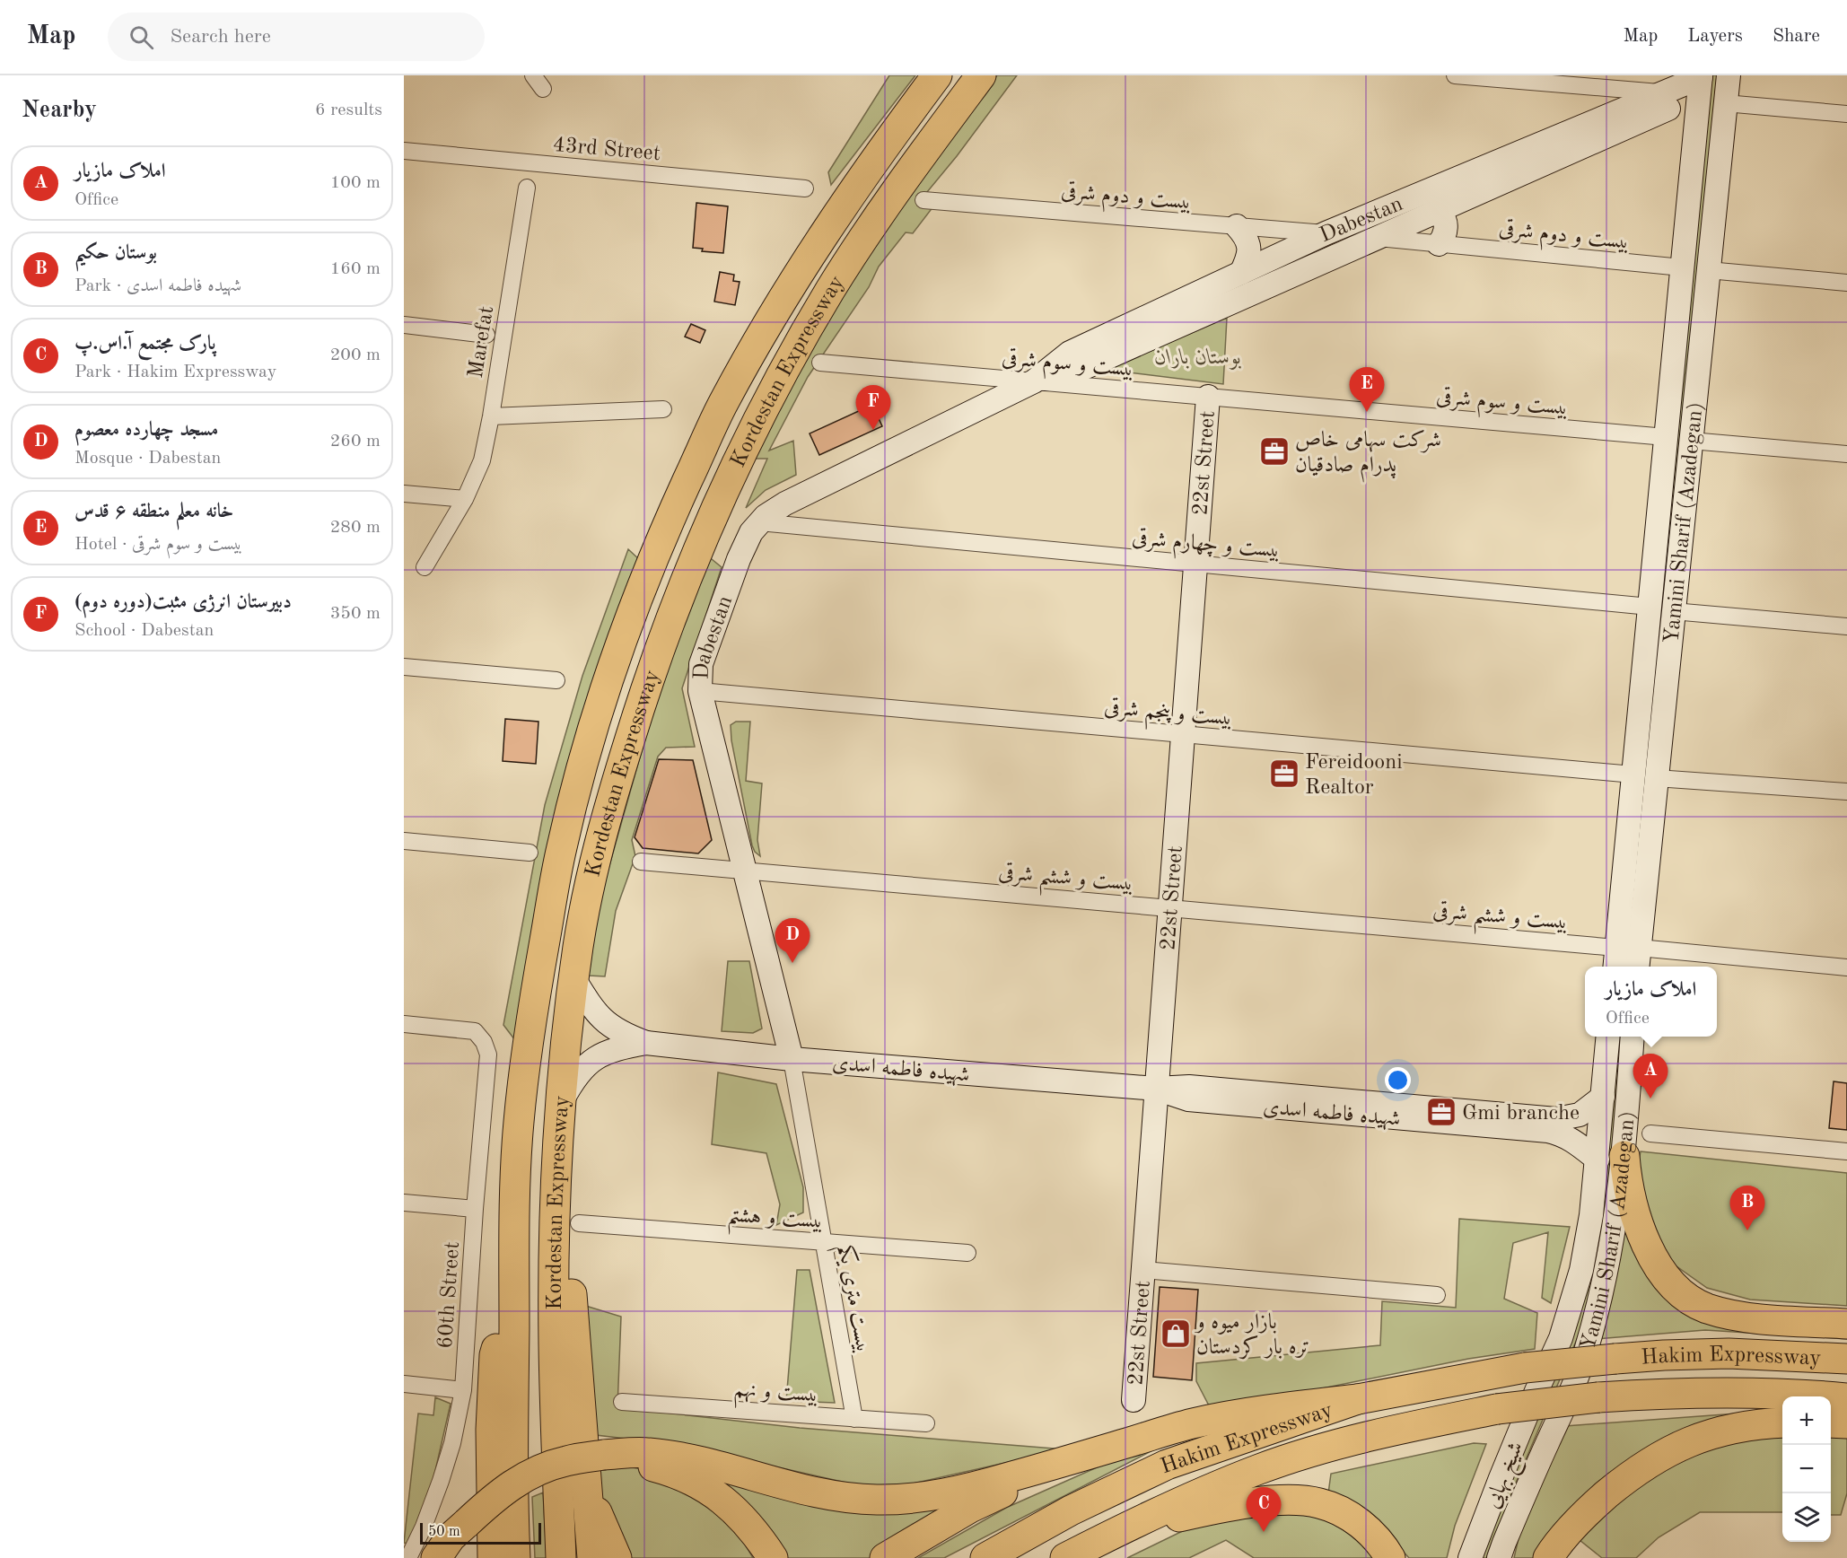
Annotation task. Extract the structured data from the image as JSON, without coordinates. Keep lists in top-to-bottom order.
{
  "streets": {
    "highway": ["Kordestan Expressway", "Hakim Expressway"],
    "street": [
      "43rd Street",
      "بیست و دوم شرقی",
      "Dabestan",
      "Marefat",
      "بیست و سوم شرقی",
      "22st Street",
      "Yamini Sharif (Azadegan)",
      "بیست و چهارم شرقی",
      "بیست و پنجم شرقی",
      "بیست و ششم شرقی",
      "شهیده فاطمه اسدی",
      "بیست و هشتم",
      "60th Street",
      "بیست متری یکم",
      "بیست و نهم",
      "شیخ بهایی"
    ]
  },
  "crossings": [
    ["بیست و دوم شرقی", "Dabestan"],
    ["بیست و دوم شرقی", "Yamini Sharif (Azadegan)"],
    ["Dabestan", "بیست و سوم شرقی"],
    ["Dabestan", "Yamini Sharif (Azadegan)"],
    ["Dabestan", "بیست و چهارم شرقی"],
    ["Dabestan", "بیست و پنجم شرقی"],
    ["Dabestan", "بیست و ششم شرقی"],
    ["Dabestan", "شهیده فاطمه اسدی"],
    ["Dabestan", "بیست متری یکم"],
    ["بیست و سوم شرقی", "22st Street"],
    ["بیست و سوم شرقی", "Yamini Sharif (Azadegan)"],
    ["22st Street", "بیست و چهارم شرقی"],
    ["22st Street", "بیست و پنجم شرقی"],
    ["22st Street", "بیست و ششم شرقی"],
    ["22st Street", "شهیده فاطمه اسدی"],
    ["Yamini Sharif (Azadegan)", "بیست و چهارم شرقی"],
    ["Yamini Sharif (Azadegan)", "بیست و پنجم شرقی"],
    ["Yamini Sharif (Azadegan)", "بیست و ششم شرقی"],
    ["Yamini Sharif (Azadegan)", "شهیده فاطمه اسدی"],
    ["Yamini Sharif (Azadegan)", "Hakim Expressway"],
    ["Yamini Sharif (Azadegan)", "شیخ بهایی"],
    ["شهیده فاطمه اسدی", "بیست متری یکم"],
    ["بیست و هشتم", "بیست متری یکم"],
    ["بیست متری یکم", "بیست و نهم"],
    ["Hakim Expressway", "شیخ بهایی"]
  ],
  "parks": ["بوستان باران"],
  "places": {
    "office": ["شرکت سهامی خاص پدرام صادقیان", "Fereidooni Realtor", "Gmi branche"],
    "shop": ["بازار میوه و تره بار کردستان"]
  },
  "scale_bar": "50 m",
  "page": {
    "header": "Map",
    "search": "Search here",
    "nav": ["Map", "Layers", "Share"],
    "heading": ["Nearby", "6 results"],
    "list": [
      {
        "mark": "A",
        "name": "املاک مازیار",
        "note": "Office",
        "value": "100 m"
      },
      {
        "mark": "B",
        "name": "بوستان حکیم",
        "note": "Park · شهیده فاطمه اسدی",
        "value": "160 m"
      },
      {
        "mark": "C",
        "name": "پارک مجتمع آ.اس.پ",
        "note": "Park · Hakim Expressway",
        "value": "200 m"
      },
      {
        "mark": "D",
        "name": "مسجد چهارده معصوم",
        "note": "Mosque · Dabestan",
        "value": "260 m"
      },
      {
        "mark": "E",
        "name": "خانه معلم منطقه ۶ قدس",
        "note": "Hotel · بیست و سوم شرقی",
        "value": "280 m"
      },
      {
        "mark": "F",
        "name": "دبیرستان انرژی مثبت(دوره دوم)",
        "note": "School · Dabestan",
        "value": "350 m"
      }
    ],
    "pins": [
      "E",
      "F",
      "D",
      "A",
      "B",
      "C"
    ],
    "popup": ["املاک مازیار", "Office"],
    "map_buttons": ["+", "−"],
    "scale": "50 m"
  }
}
